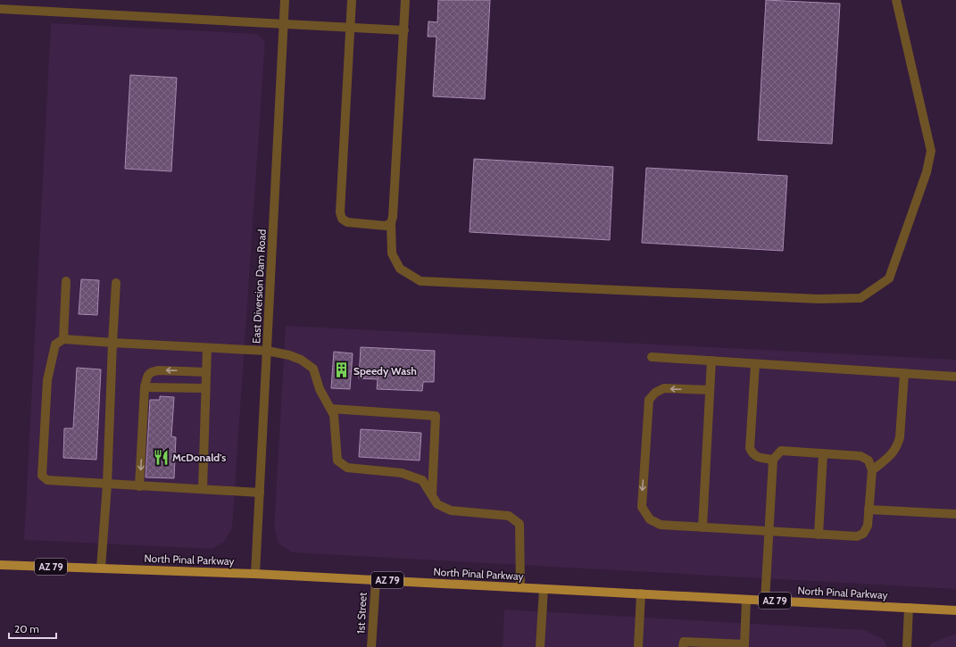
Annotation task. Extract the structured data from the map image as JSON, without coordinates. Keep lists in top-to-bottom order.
{
  "streets": {
    "main road": ["North Pinal Parkway", "AZ 79"],
    "street": ["East Diversion Dam Road", "1st Street"]
  },
  "crossings": [
    ["East Diversion Dam Road", "North Pinal Parkway"],
    ["North Pinal Parkway", "1st Street"]
  ],
  "places": {
    "building": ["Speedy Wash"],
    "restaurant": ["McDonald's"]
  },
  "scale_bar": "20 m"
}
